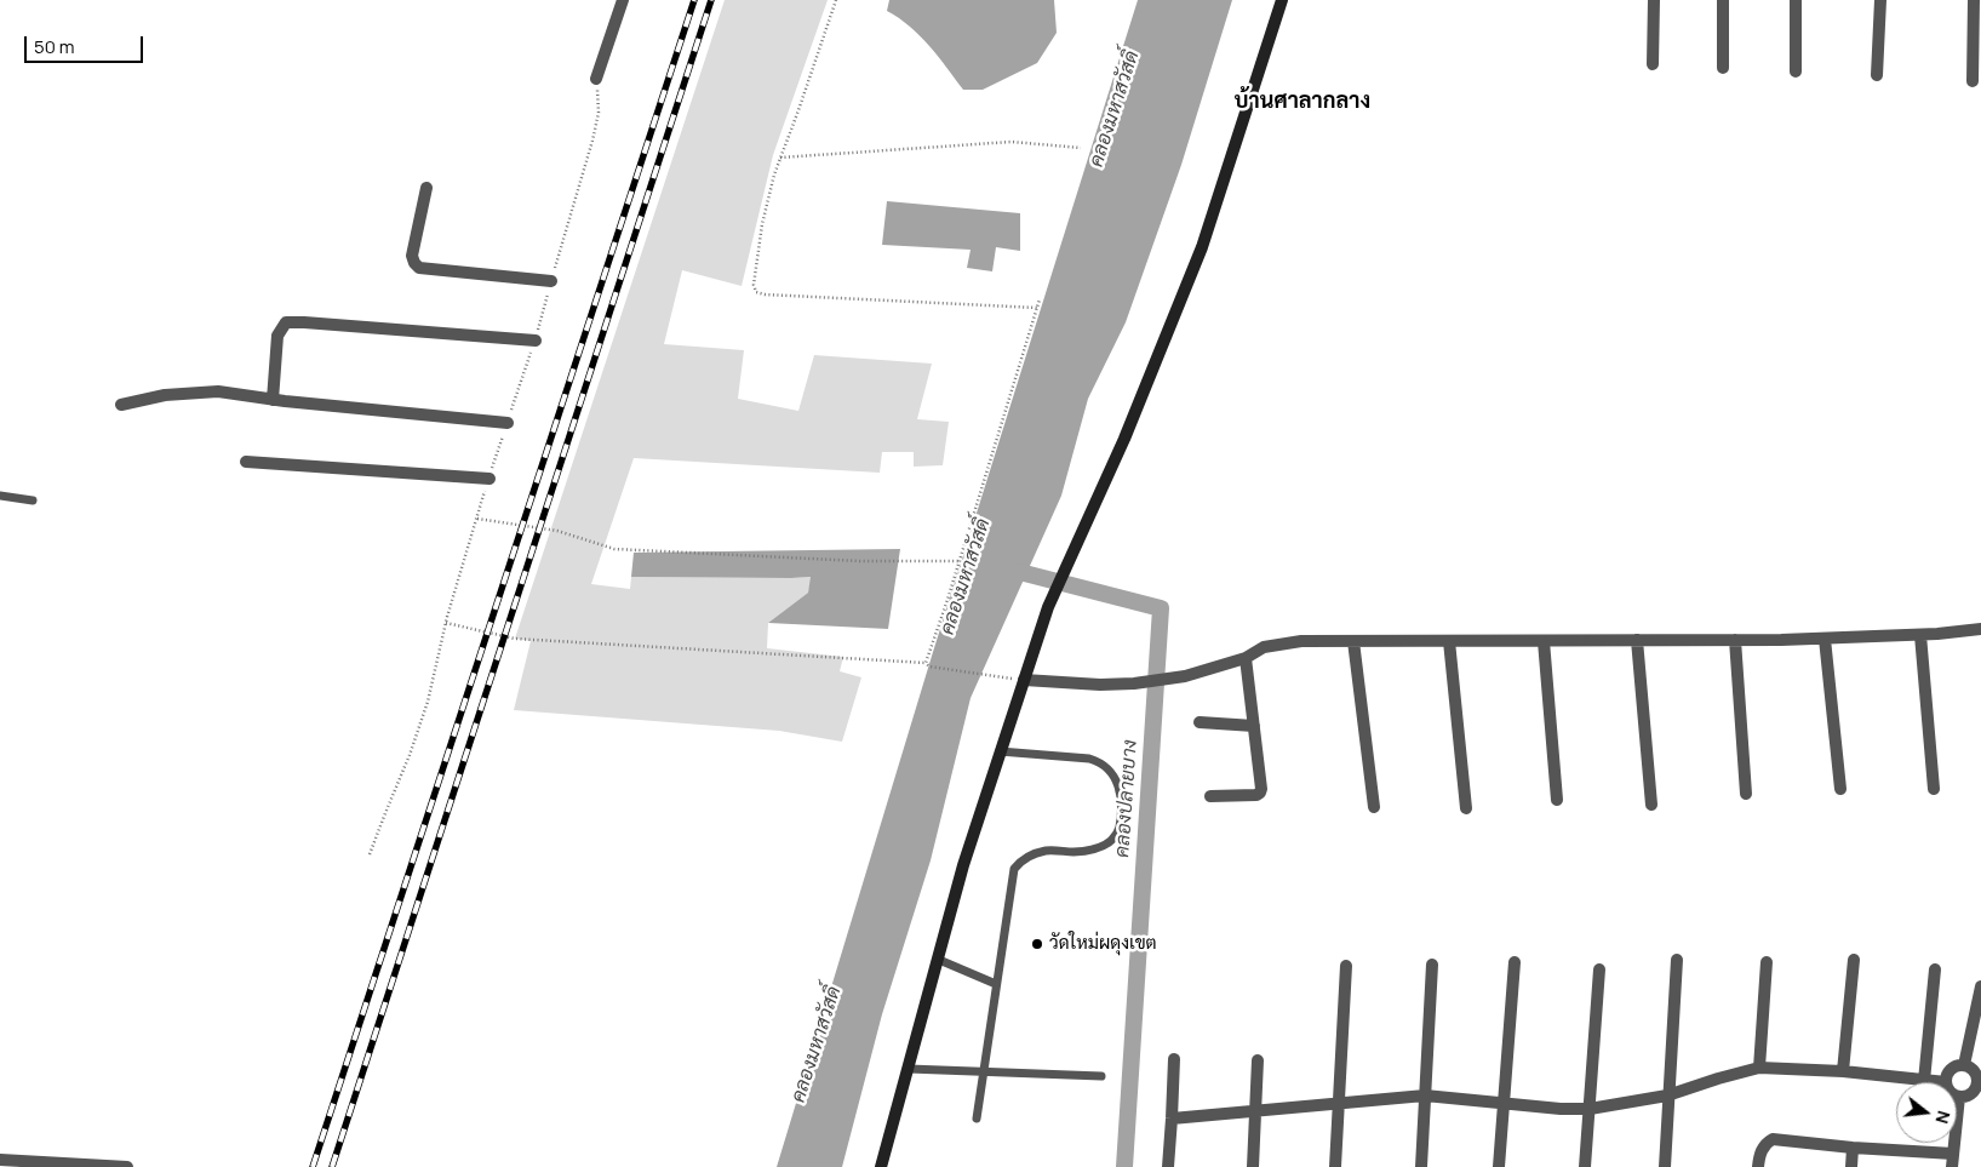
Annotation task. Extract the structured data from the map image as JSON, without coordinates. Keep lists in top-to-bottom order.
{
  "districts": ["บ้านศาลากลาง"],
  "water": ["คลองมหาสวัสดิ์", "คลองปลายบาง"],
  "places": ["วัดใหม่ผดุงเขต"],
  "scale_bar": "50 m",
  "north": "right"
}
